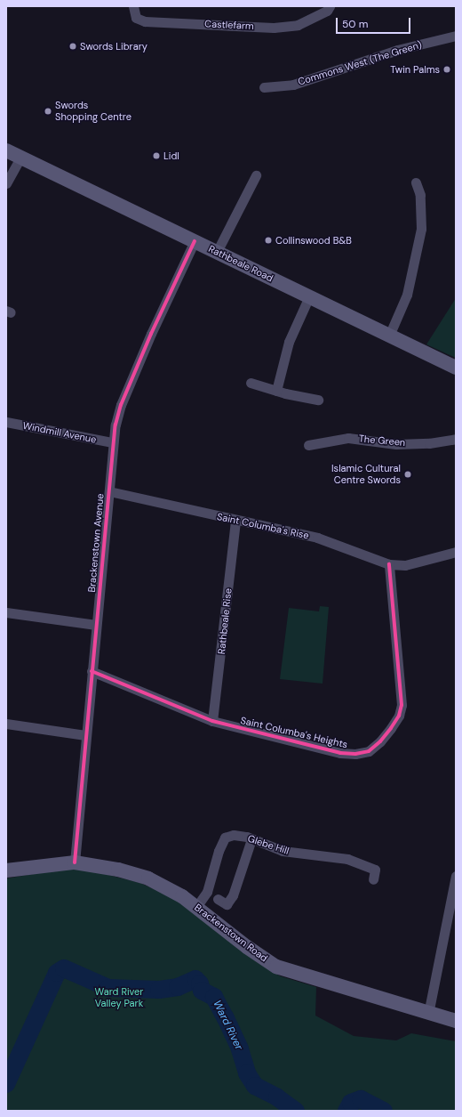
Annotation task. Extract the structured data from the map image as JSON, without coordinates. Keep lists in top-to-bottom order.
{
  "streets": {
    "main road": ["Rathbeale Road", "Brackenstown Road"],
    "street": [
      "Castlefarm",
      "Commons West (The Green)",
      "Windmill Avenue",
      "The Green",
      "Saint Columba's Rise",
      "Brackenstown Avenue",
      "Rathbeale Rise",
      "Saint Columba's Heights",
      "Glebe Hill"
    ]
  },
  "crossings": [
    ["Rathbeale Road", "Brackenstown Avenue"],
    ["Windmill Avenue", "Brackenstown Avenue"],
    ["Saint Columba's Rise", "Brackenstown Avenue"],
    ["Saint Columba's Rise", "Rathbeale Rise"],
    ["Saint Columba's Rise", "Saint Columba's Heights"],
    ["Brackenstown Avenue", "Saint Columba's Heights"],
    ["Brackenstown Avenue", "Brackenstown Road"],
    ["Rathbeale Rise", "Saint Columba's Heights"],
    ["Glebe Hill", "Brackenstown Road"]
  ],
  "water": ["Ward River"],
  "parks": ["Ward River Valley Park"],
  "places": [
    "Swords Library",
    "Twin Palms",
    "Swords Shopping Centre",
    "Lidl",
    "Collinswood B&B",
    "Islamic Cultural Centre Swords"
  ],
  "scale_bar": "50 m"
}
